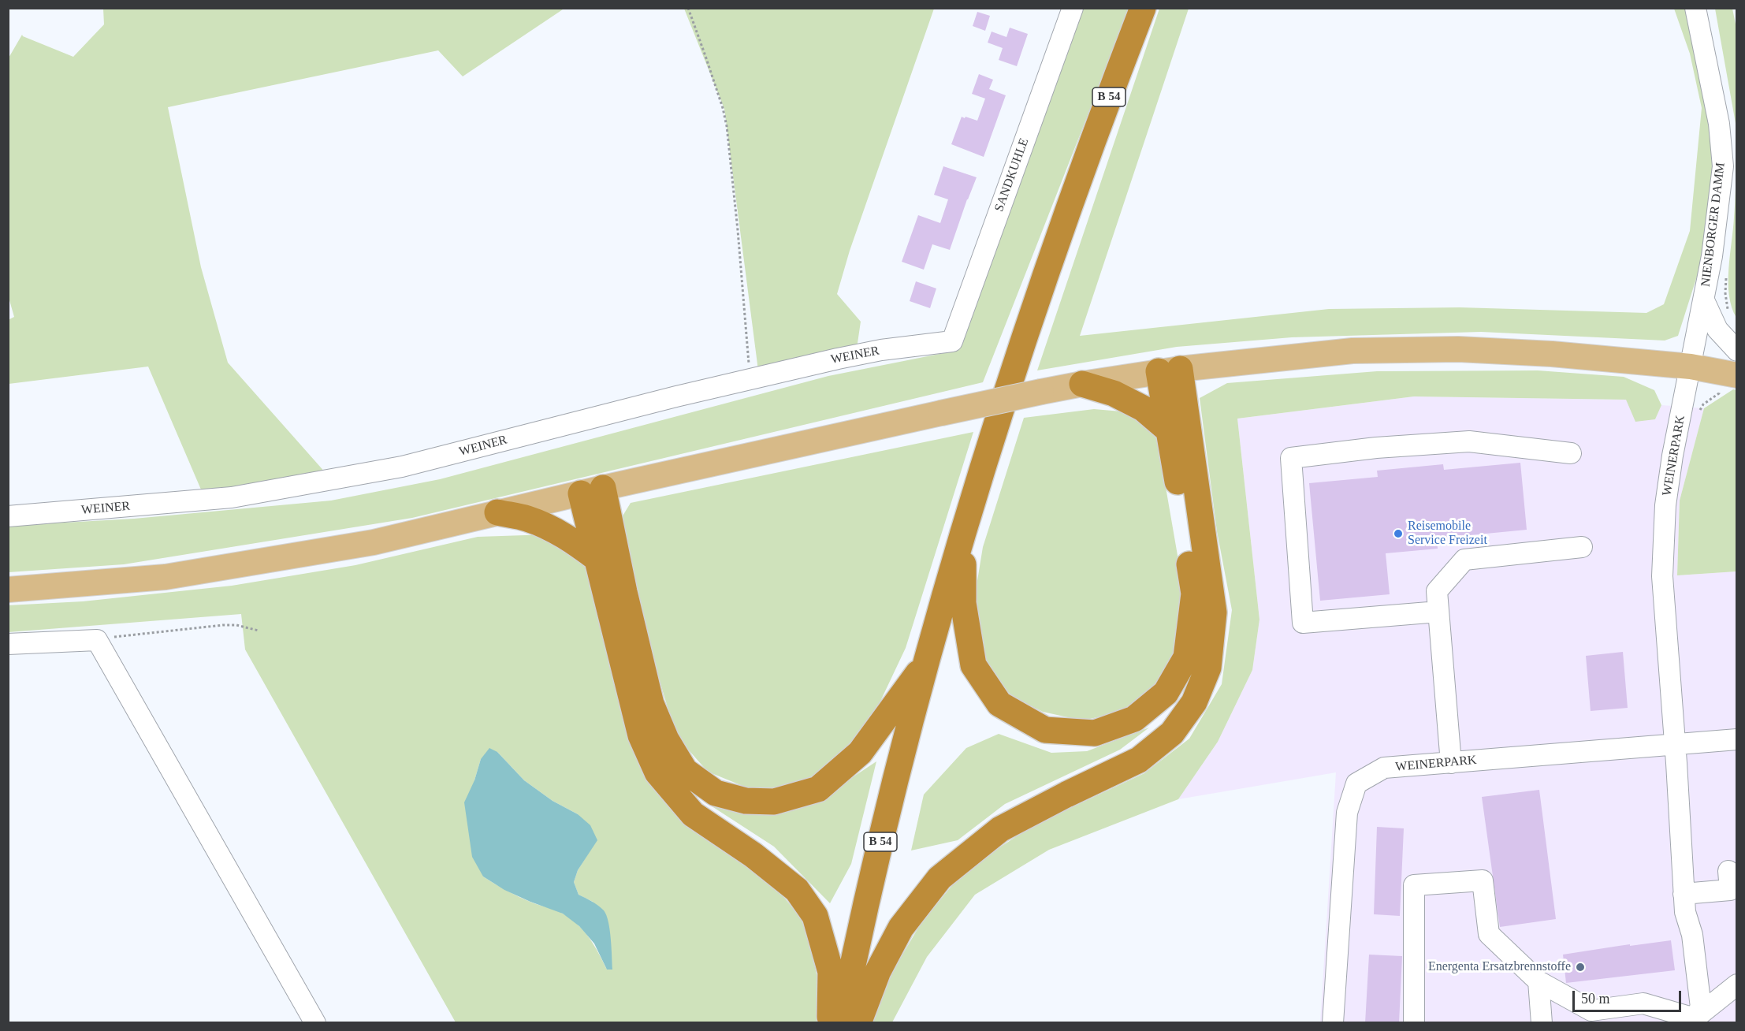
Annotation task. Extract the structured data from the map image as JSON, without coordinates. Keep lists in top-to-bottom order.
{
  "streets": {
    "highway": ["B 54"],
    "street": [
      "SANDKUHLE",
      "NIENBORGER DAMM",
      "WEINER",
      "WEINERPARK"
    ]
  },
  "crossings": [
    ["SANDKUHLE", "WEINER"],
    ["NIENBORGER DAMM", "WEINERPARK"]
  ],
  "places": ["Reisemobile Service Freizeit", "Energenta Ersatzbrennstoffe"],
  "scale_bar": "50 m"
}
